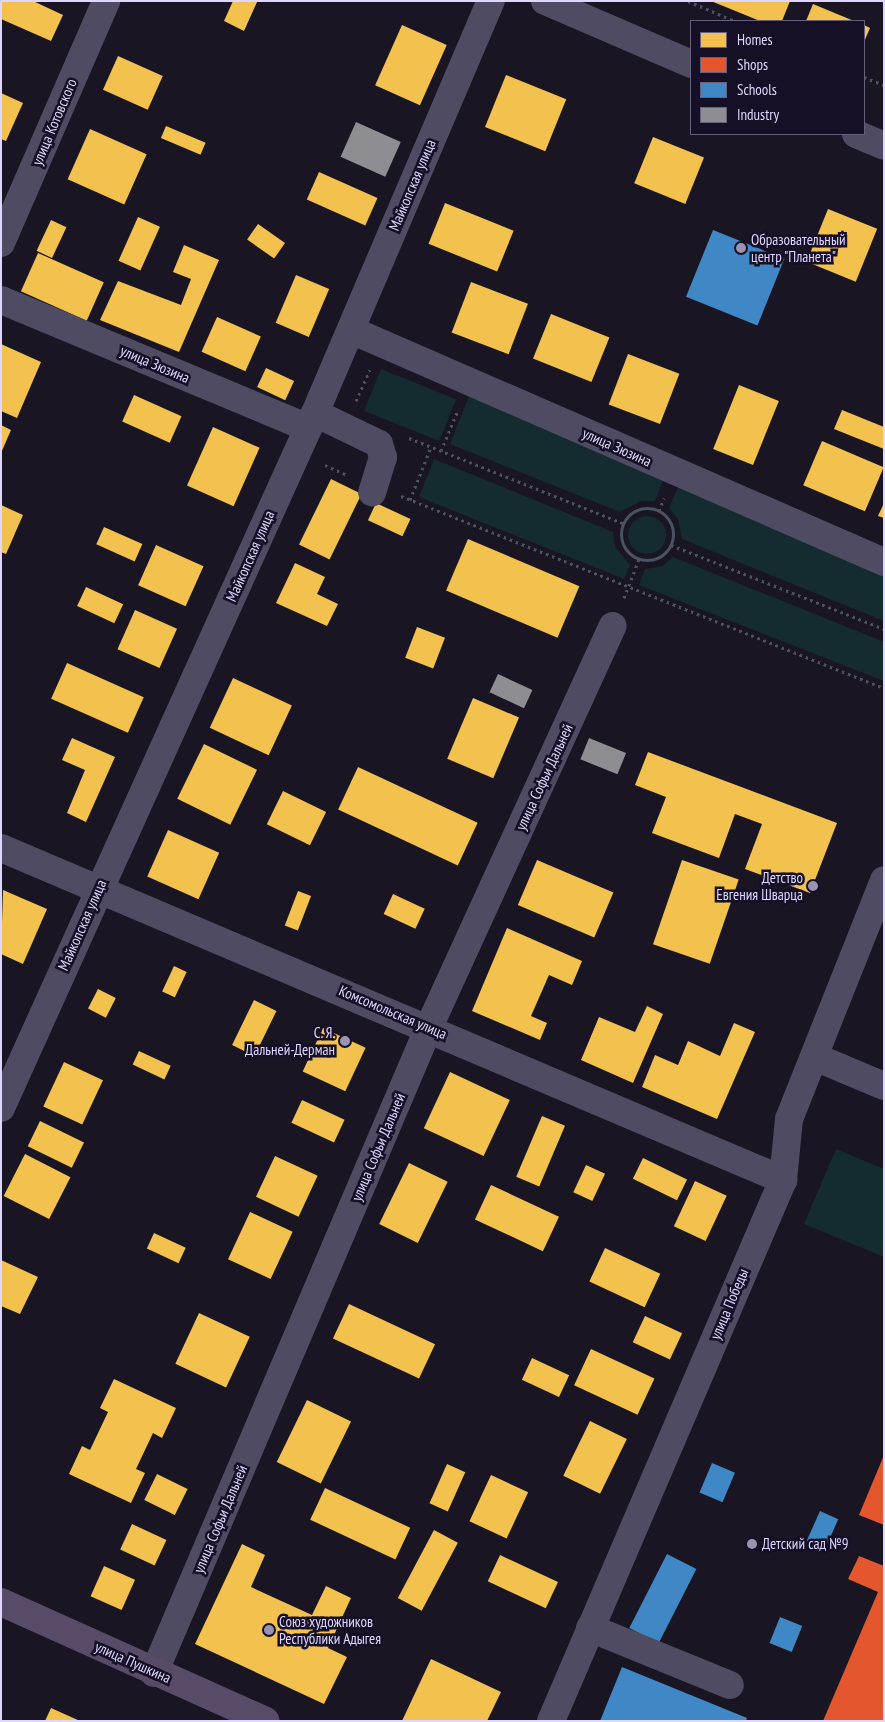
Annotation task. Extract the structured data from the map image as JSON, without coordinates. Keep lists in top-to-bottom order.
{
  "streets": {
    "main road": ["улица Пушкина"],
    "street": [
      "улица Котовского",
      "Майкопская улица",
      "улица Зюзина",
      "улица Софьи Дальней",
      "Комсомольская улица",
      "улица Победы"
    ]
  },
  "crossings": [
    ["Майкопская улица", "улица Зюзина"],
    ["Майкопская улица", "Комсомольская улица"],
    ["улица Софьи Дальней", "Комсомольская улица"],
    ["улица Софьи Дальней", "улица Пушкина"],
    ["Комсомольская улица", "улица Победы"]
  ],
  "places": [
    "Образовательный центр \"Планета\"",
    "Детство Евгения Шварца",
    "С. Я. Дальней-Дерман",
    "Детский сад №9",
    "Союз художников Республики Адыгея"
  ],
  "legend": [
    "Homes",
    "Shops",
    "Schools",
    "Industry"
  ]
}
